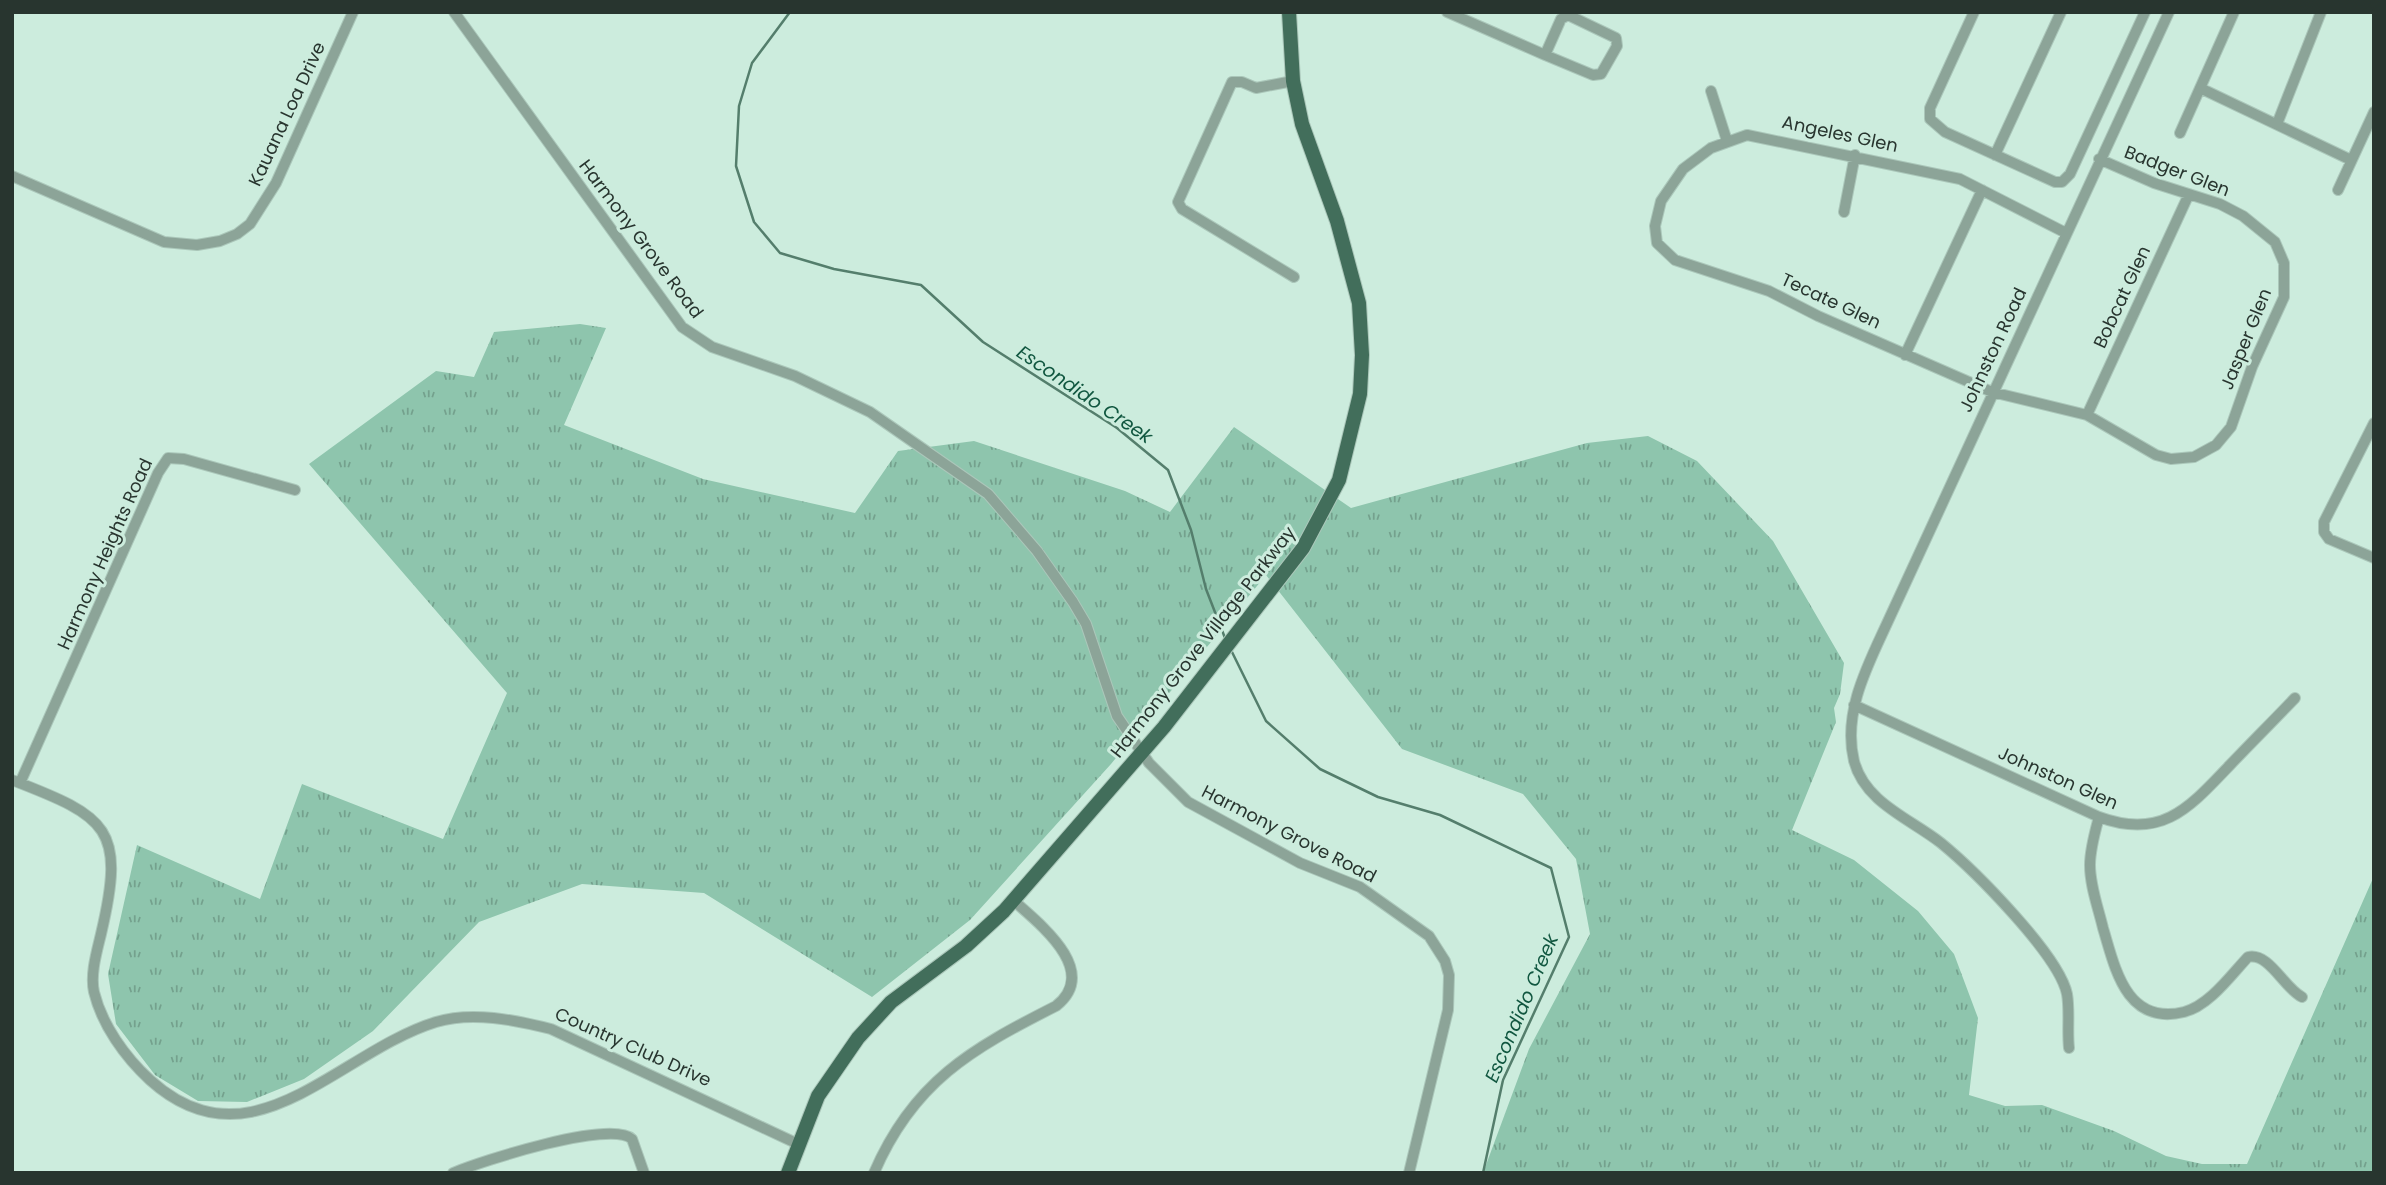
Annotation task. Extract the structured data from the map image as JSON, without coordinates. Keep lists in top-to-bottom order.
{
  "streets": {
    "main road": ["Harmony Grove Village Parkway"],
    "street": [
      "Kauana Loa Drive",
      "Angeles Glen",
      "Badger Glen",
      "Harmony Grove Road",
      "Bobcat Glen",
      "Tecate Glen",
      "Jasper Glen",
      "Johnston Road",
      "Harmony Heights Road",
      "Johnston Glen",
      "Country Club Drive"
    ]
  },
  "crossings": [
    ["Angeles Glen", "Tecate Glen"],
    ["Angeles Glen", "Johnston Road"],
    ["Badger Glen", "Bobcat Glen"],
    ["Badger Glen", "Jasper Glen"],
    ["Badger Glen", "Johnston Road"],
    ["Harmony Grove Road", "Harmony Grove Village Parkway"],
    ["Bobcat Glen", "Tecate Glen"],
    ["Tecate Glen", "Jasper Glen"],
    ["Tecate Glen", "Johnston Road"],
    ["Johnston Road", "Johnston Glen"],
    ["Harmony Heights Road", "Country Club Drive"],
    ["Harmony Grove Village Parkway", "Country Club Drive"]
  ],
  "water": ["Escondido Creek"]
}
